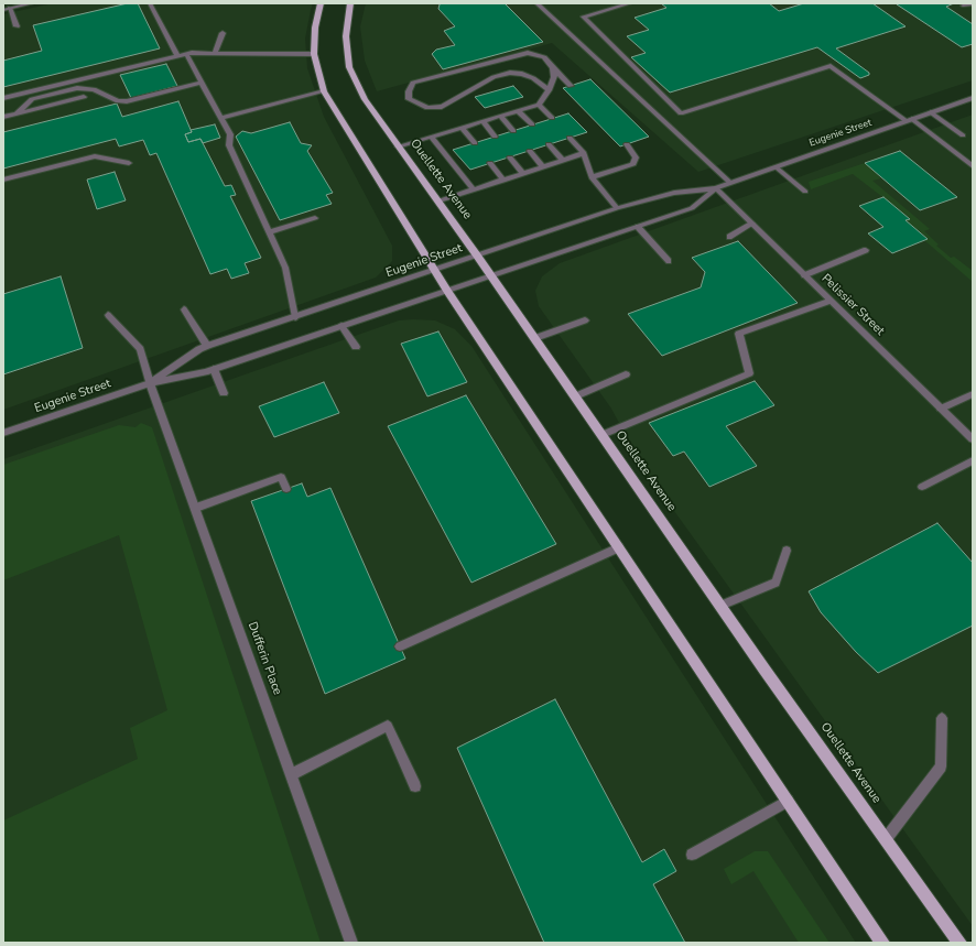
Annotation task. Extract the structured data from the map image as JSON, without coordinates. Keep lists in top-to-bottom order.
{
  "streets": {
    "main road": ["Ouellette Avenue"],
    "street": ["Eugenie Street", "Pelissier Street", "Dufferin Place"]
  },
  "crossings": [
    ["Eugenie Street", "Ouellette Avenue"],
    ["Eugenie Street", "Pelissier Street"],
    ["Eugenie Street", "Dufferin Place"]
  ]
}
